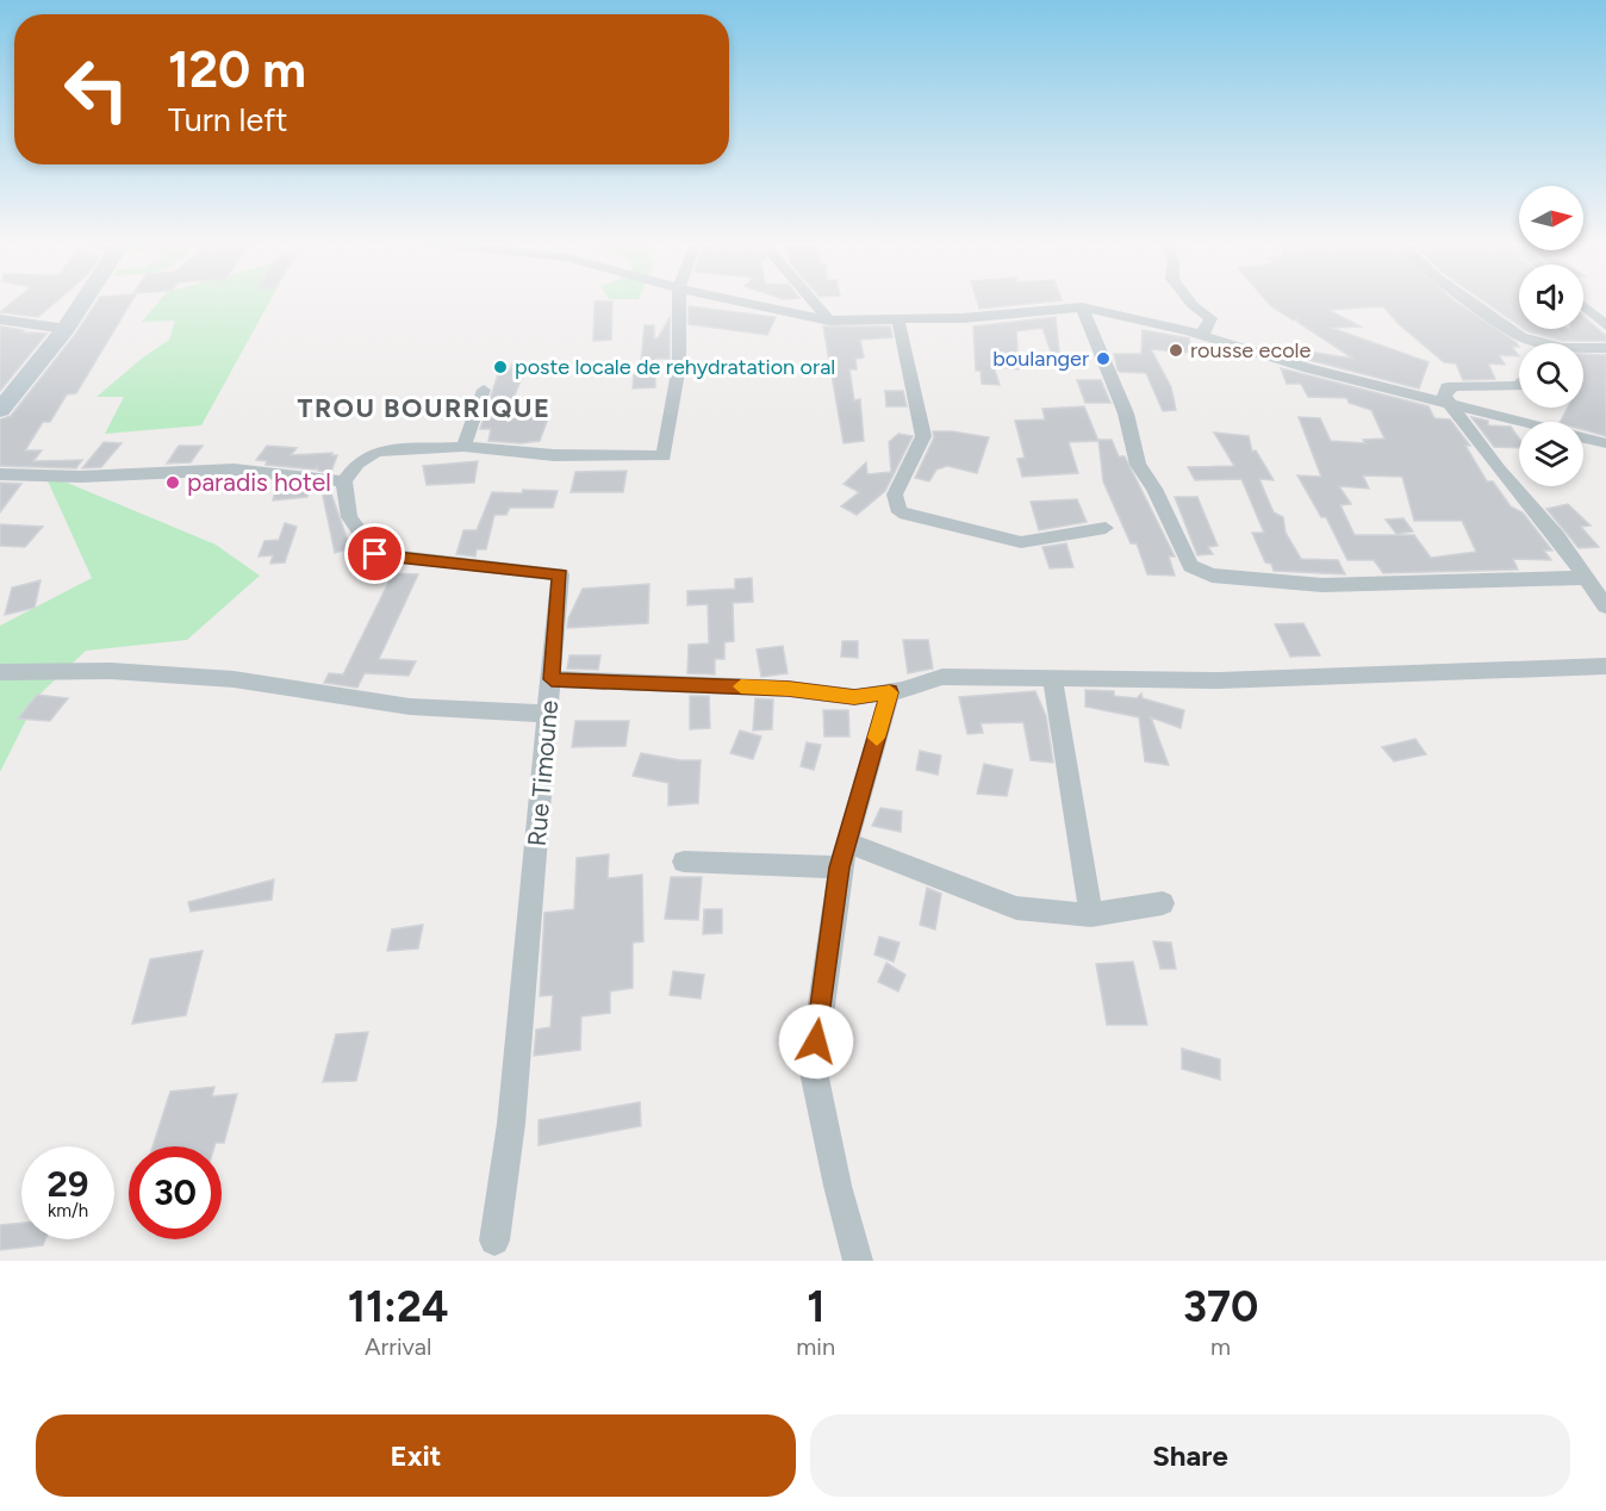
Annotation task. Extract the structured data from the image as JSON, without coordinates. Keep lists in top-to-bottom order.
{
  "streets": {
    "street": ["Rue Timoune"]
  },
  "districts": ["TROU BOURRIQUE"],
  "places": [
    "rousse ecole",
    "boulanger",
    "poste locale de rehydratation oral",
    "paradis hotel"
  ],
  "north": "right",
  "page": {
    "turn": ["120 m", "Turn left"],
    "speed": "29 km/h",
    "limit": "30",
    "eta": [
      "11:24",
      "Arrival",
      "1",
      "min",
      "370",
      "m"
    ],
    "buttons": ["Exit", "Share"]
  }
}
